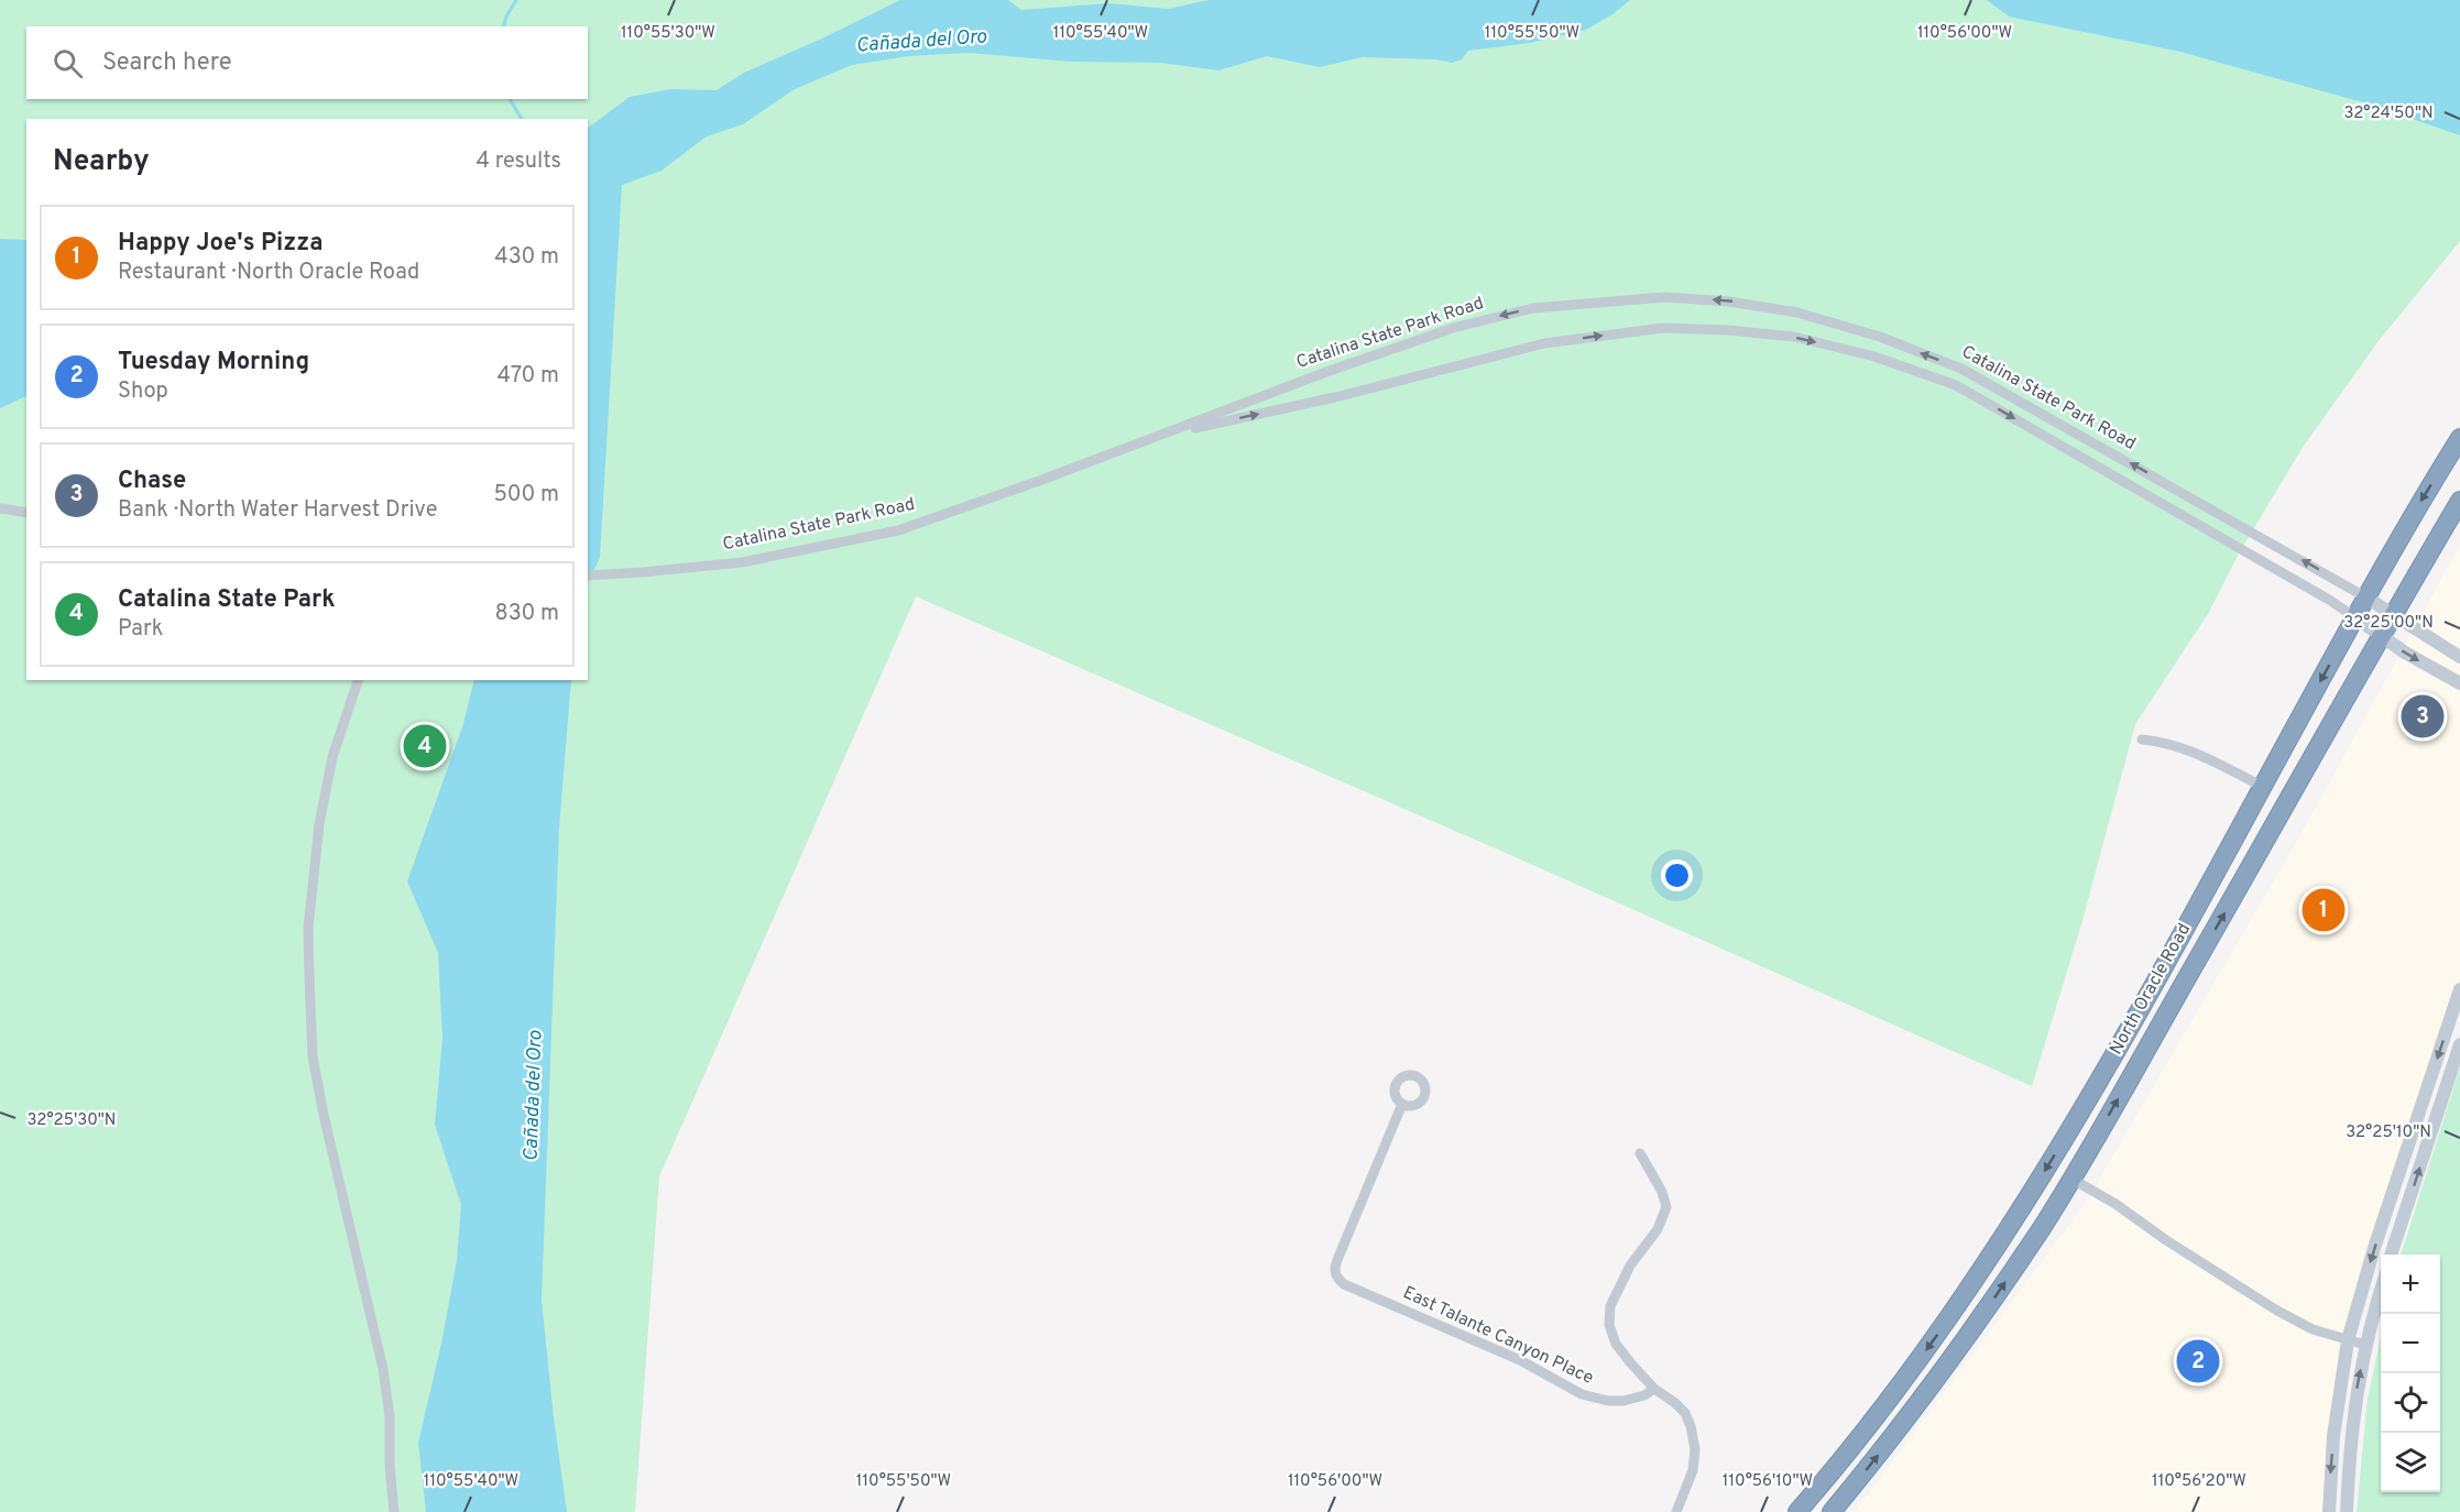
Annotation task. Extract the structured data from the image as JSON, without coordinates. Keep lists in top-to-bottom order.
{
  "streets": {
    "highway": ["North Oracle Road"],
    "street": ["Catalina State Park Road", "East Talante Canyon Place"]
  },
  "crossings": [
    ["Catalina State Park Road", "North Oracle Road"]
  ],
  "water": ["Cañada del Oro"],
  "page": {
    "search": "Search here",
    "heading": ["Nearby", "4 results"],
    "list": [
      {
        "mark": "1",
        "name": "Happy Joe's Pizza",
        "note": "Restaurant · North Oracle Road",
        "value": "430 m"
      },
      {
        "mark": "2",
        "name": "Tuesday Morning",
        "note": "Shop",
        "value": "470 m"
      },
      {
        "mark": "3",
        "name": "Chase",
        "note": "Bank · North Water Harvest Drive",
        "value": "500 m"
      },
      {
        "mark": "4",
        "name": "Catalina State Park",
        "note": "Park",
        "value": "830 m"
      }
    ],
    "pins": [
      "3",
      "4",
      "1",
      "2"
    ],
    "map_buttons": ["+", "−"]
  },
  "coordinates": [
    "110°55'30\"W",
    "110°55'40\"W",
    "110°55'50\"W",
    "110°56'00\"W",
    "32°24'50\"N",
    "32°25'00\"N",
    "32°25'30\"N",
    "32°25'10\"N",
    "110°56'10\"W",
    "110°56'20\"W"
  ]
}
